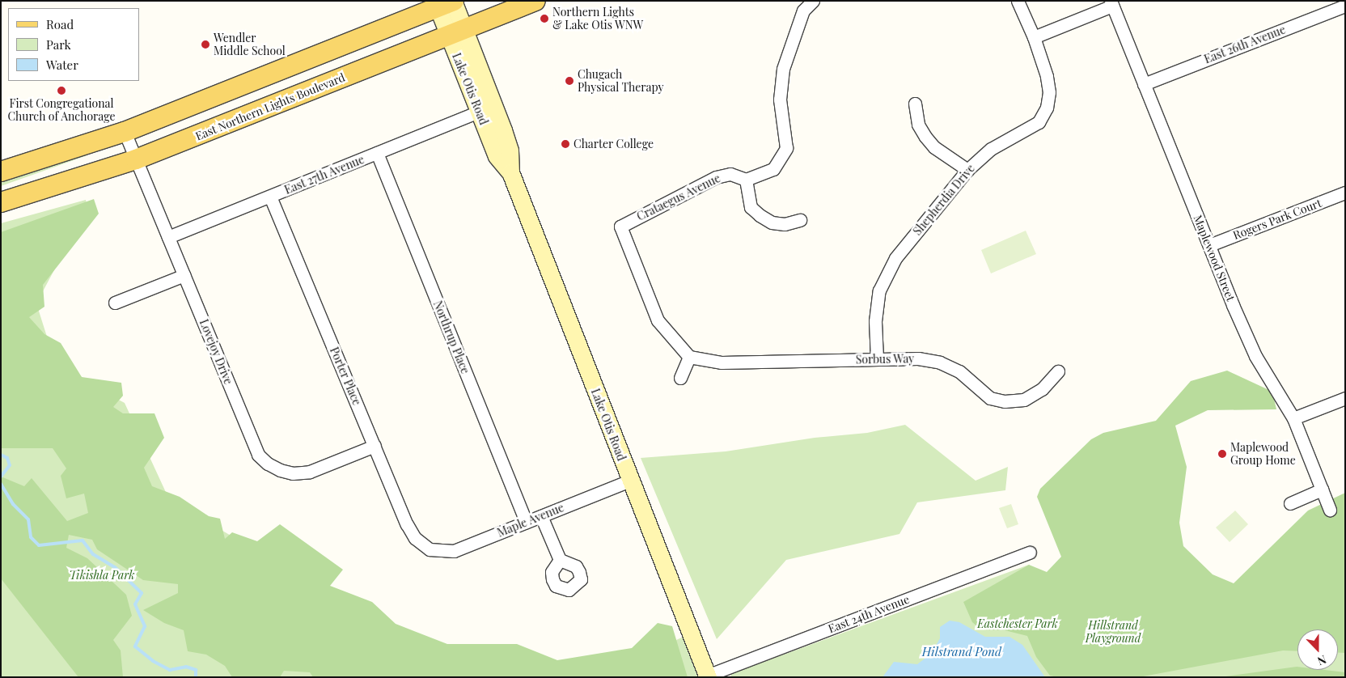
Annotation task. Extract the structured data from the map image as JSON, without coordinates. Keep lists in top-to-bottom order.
{
  "streets": {
    "main road": ["Lake Otis Road", "East Northern Lights Boulevard"],
    "street": [
      "East 26th Avenue",
      "East 27th Avenue",
      "Crataegus Avenue",
      "Shepherdia Drive",
      "Rogers Park Court",
      "Maplewood Street",
      "Northrup Place",
      "Lovejoy Drive",
      "Sorbus Way",
      "Porter Place",
      "Maple Avenue",
      "East 24th Avenue"
    ]
  },
  "crossings": [
    ["East 26th Avenue", "Maplewood Street"],
    ["Lake Otis Road", "East Northern Lights Boulevard"],
    ["Lake Otis Road", "East 27th Avenue"],
    ["Lake Otis Road", "Maple Avenue"],
    ["Lake Otis Road", "East 24th Avenue"],
    ["East Northern Lights Boulevard", "Lovejoy Drive"],
    ["East 27th Avenue", "Northrup Place"],
    ["East 27th Avenue", "Lovejoy Drive"],
    ["East 27th Avenue", "Porter Place"],
    ["Crataegus Avenue", "Sorbus Way"],
    ["Shepherdia Drive", "Sorbus Way"],
    ["Rogers Park Court", "Maplewood Street"],
    ["Northrup Place", "Maple Avenue"],
    ["Lovejoy Drive", "Porter Place"],
    ["Porter Place", "Maple Avenue"]
  ],
  "water": ["Hilstrand Pond"],
  "parks": ["Tikishla Park", "Eastchester Park", "Hillstrand Playground"],
  "places": [
    "Northern Lights & Lake Otis WNW",
    "Wendler Middle School",
    "Chugach Physical Therapy",
    "First Congregational Church of Anchorage",
    "Charter College",
    "Maplewood Group Home"
  ],
  "legend": ["Road", "Park", "Water"],
  "north": "bottom"
}
